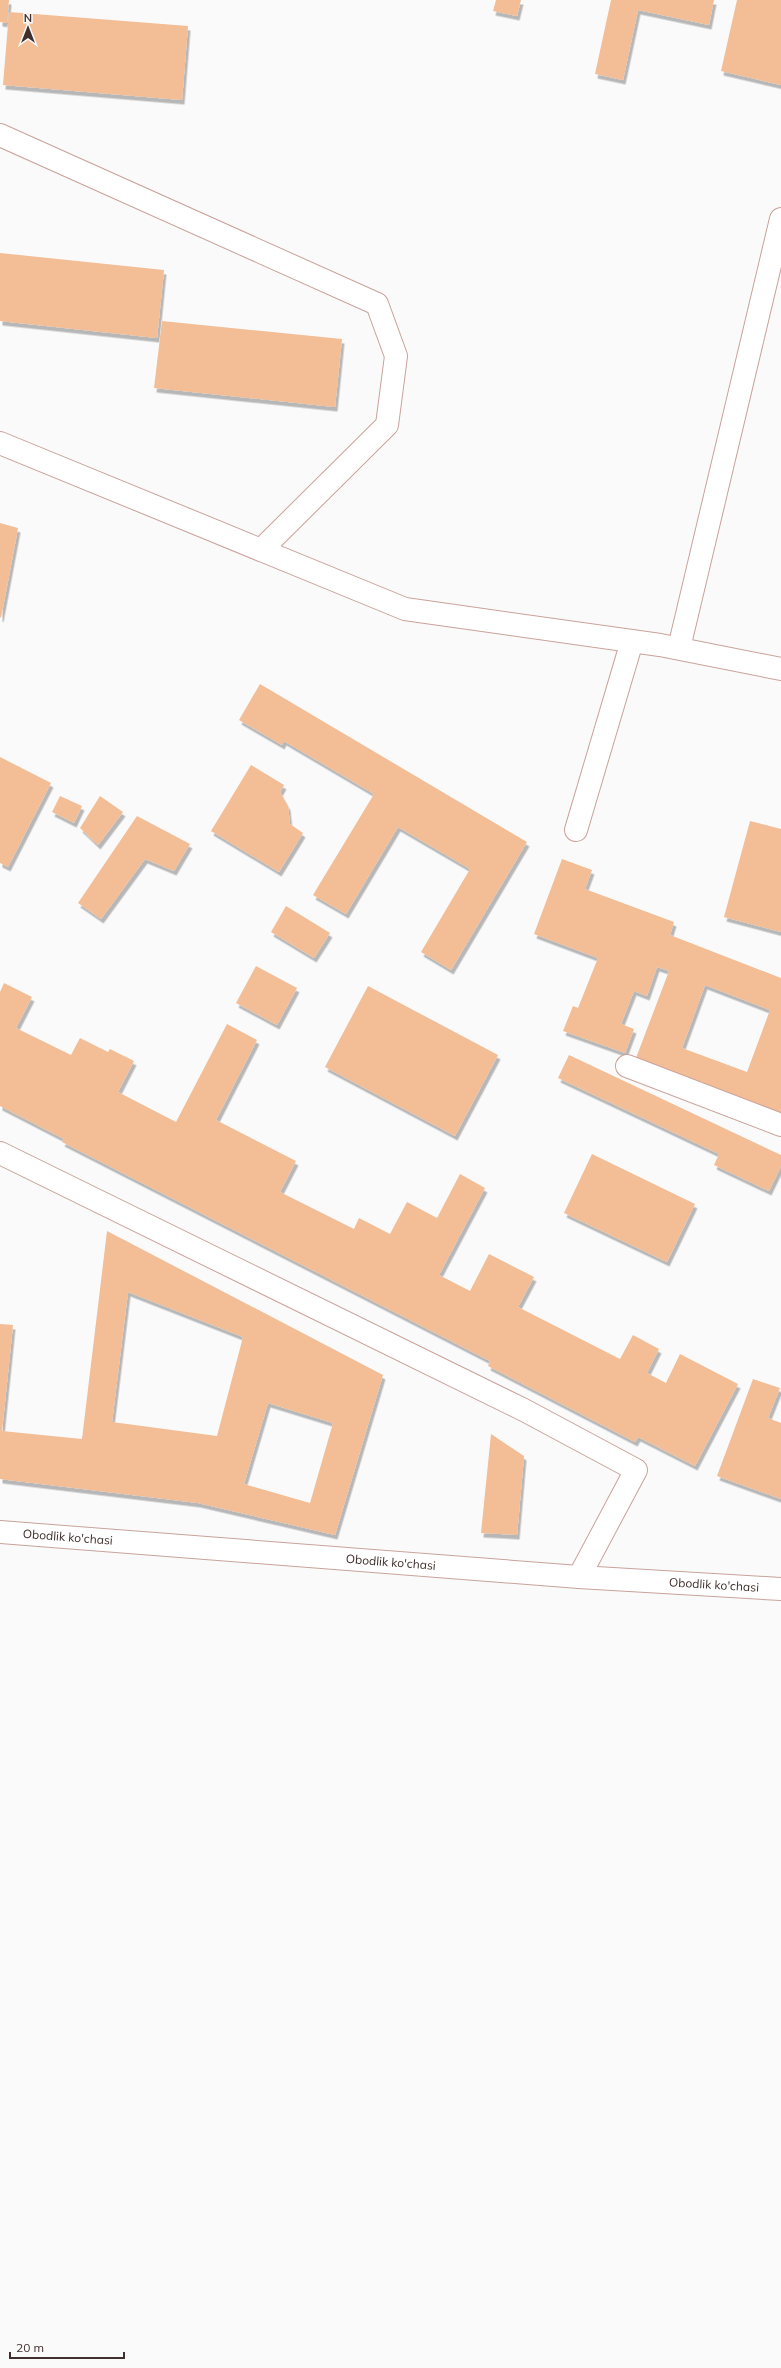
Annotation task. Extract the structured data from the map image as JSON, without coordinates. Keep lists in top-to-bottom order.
{
  "streets": {
    "street": ["Obodlik ko'chasi"]
  },
  "scale_bar": "20 m",
  "north": "top"
}
